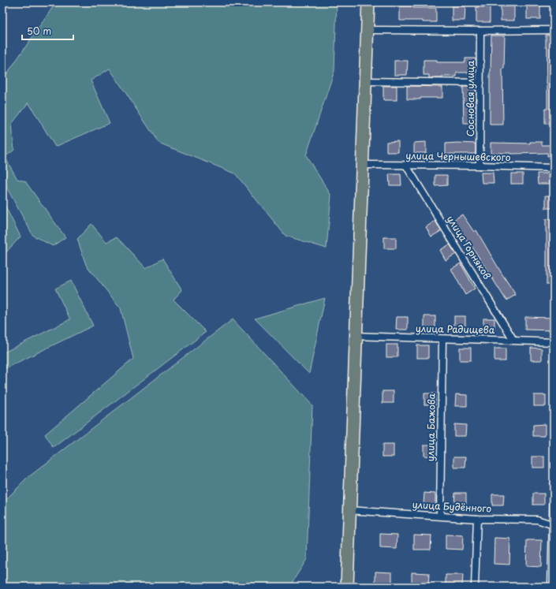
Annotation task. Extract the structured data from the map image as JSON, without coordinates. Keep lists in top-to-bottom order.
{
  "streets": {
    "street": [
      "Сосновая улица",
      "улица Чернышевского",
      "улица Горняков",
      "улица Радищева",
      "улица Бажова",
      "улица Будённого"
    ]
  },
  "crossings": [
    ["Сосновая улица", "улица Чернышевского"],
    ["улица Чернышевского", "улица Горняков"],
    ["улица Горняков", "улица Радищева"],
    ["улица Радищева", "улица Бажова"],
    ["улица Бажова", "улица Будённого"]
  ],
  "scale_bar": "50 m"
}
